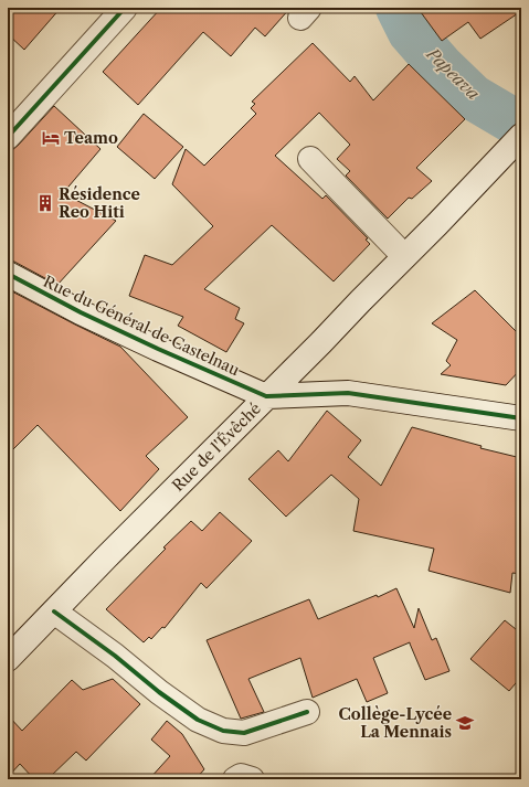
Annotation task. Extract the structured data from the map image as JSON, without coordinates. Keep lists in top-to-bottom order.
{
  "streets": {
    "main road": ["Rue du Général de Castelnau", "Rue de l'Évêché"]
  },
  "crossings": [
    ["Rue du Général de Castelnau", "Rue de l'Évêché"]
  ],
  "water": ["Papeava"],
  "places": {
    "hotel": ["Teamo"],
    "building": ["Résidence Reo Hiti"],
    "school or university": ["Collège-Lycée La Mennais"]
  }
}
